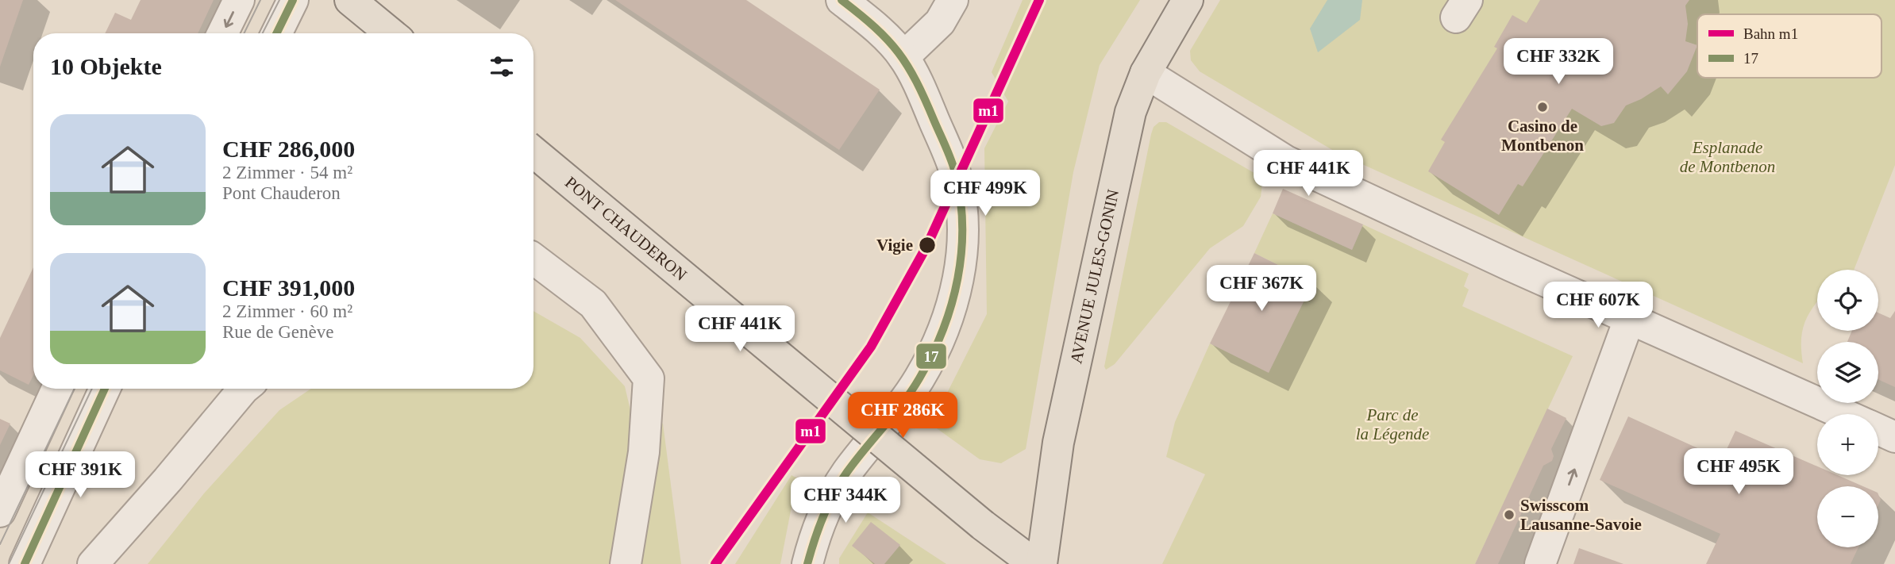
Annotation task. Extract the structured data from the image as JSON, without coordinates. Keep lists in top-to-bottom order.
{
  "streets": {
    "main road": ["PONT CHAUDERON", "AVENUE JULES-GONIN"]
  },
  "parks": ["Esplanade de Montbenon", "Parc de la Légende"],
  "places": ["Casino de Montbenon", "Vigie", "Swisscom Lausanne-Savoie"],
  "lines": ["rail line m1", "transit line 17"],
  "legend": ["Bahn m1", "17"],
  "page": {
    "heading": "10 Objekte",
    "price": [
      "CHF 332K",
      "CHF 441K",
      "CHF 499K",
      "CHF 367K",
      "CHF 607K",
      "CHF 441K",
      "CHF 286K",
      "CHF 495K",
      "CHF 391K",
      "CHF 344K"
    ],
    "list": [
      {
        "name": "CHF 286,000",
        "note": "2 Zimmer · 54 m² · Pont Chauderon"
      },
      {
        "name": "CHF 391,000",
        "note": "2 Zimmer · 60 m² · Rue de Genève"
      }
    ],
    "map_buttons": ["+", "−"]
  }
}
